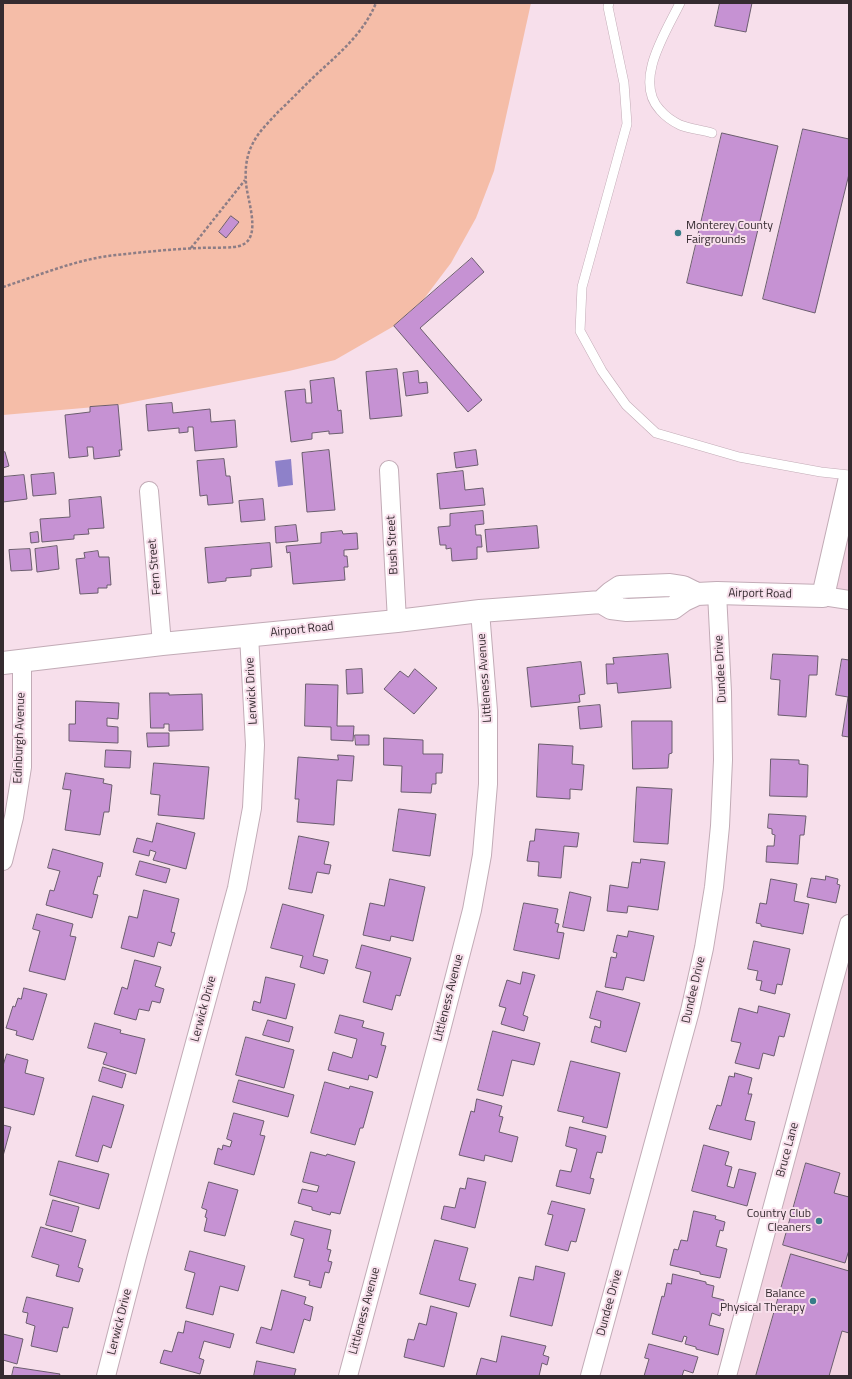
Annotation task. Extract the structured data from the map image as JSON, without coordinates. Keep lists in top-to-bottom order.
{
  "streets": {
    "street": [
      "Bush Street",
      "Fern Street",
      "Airport Road",
      "Dundee Drive",
      "Littleness Avenue",
      "Lerwick Drive",
      "Edinburgh Avenue",
      "Bruce Lane"
    ]
  },
  "crossings": [
    ["Bush Street", "Airport Road"],
    ["Fern Street", "Airport Road"],
    ["Airport Road", "Dundee Drive"],
    ["Airport Road", "Littleness Avenue"],
    ["Airport Road", "Lerwick Drive"],
    ["Airport Road", "Edinburgh Avenue"]
  ],
  "places": ["Monterey County Fairgrounds", "Country Club Cleaners", "Balance Physical Therapy"]
}
